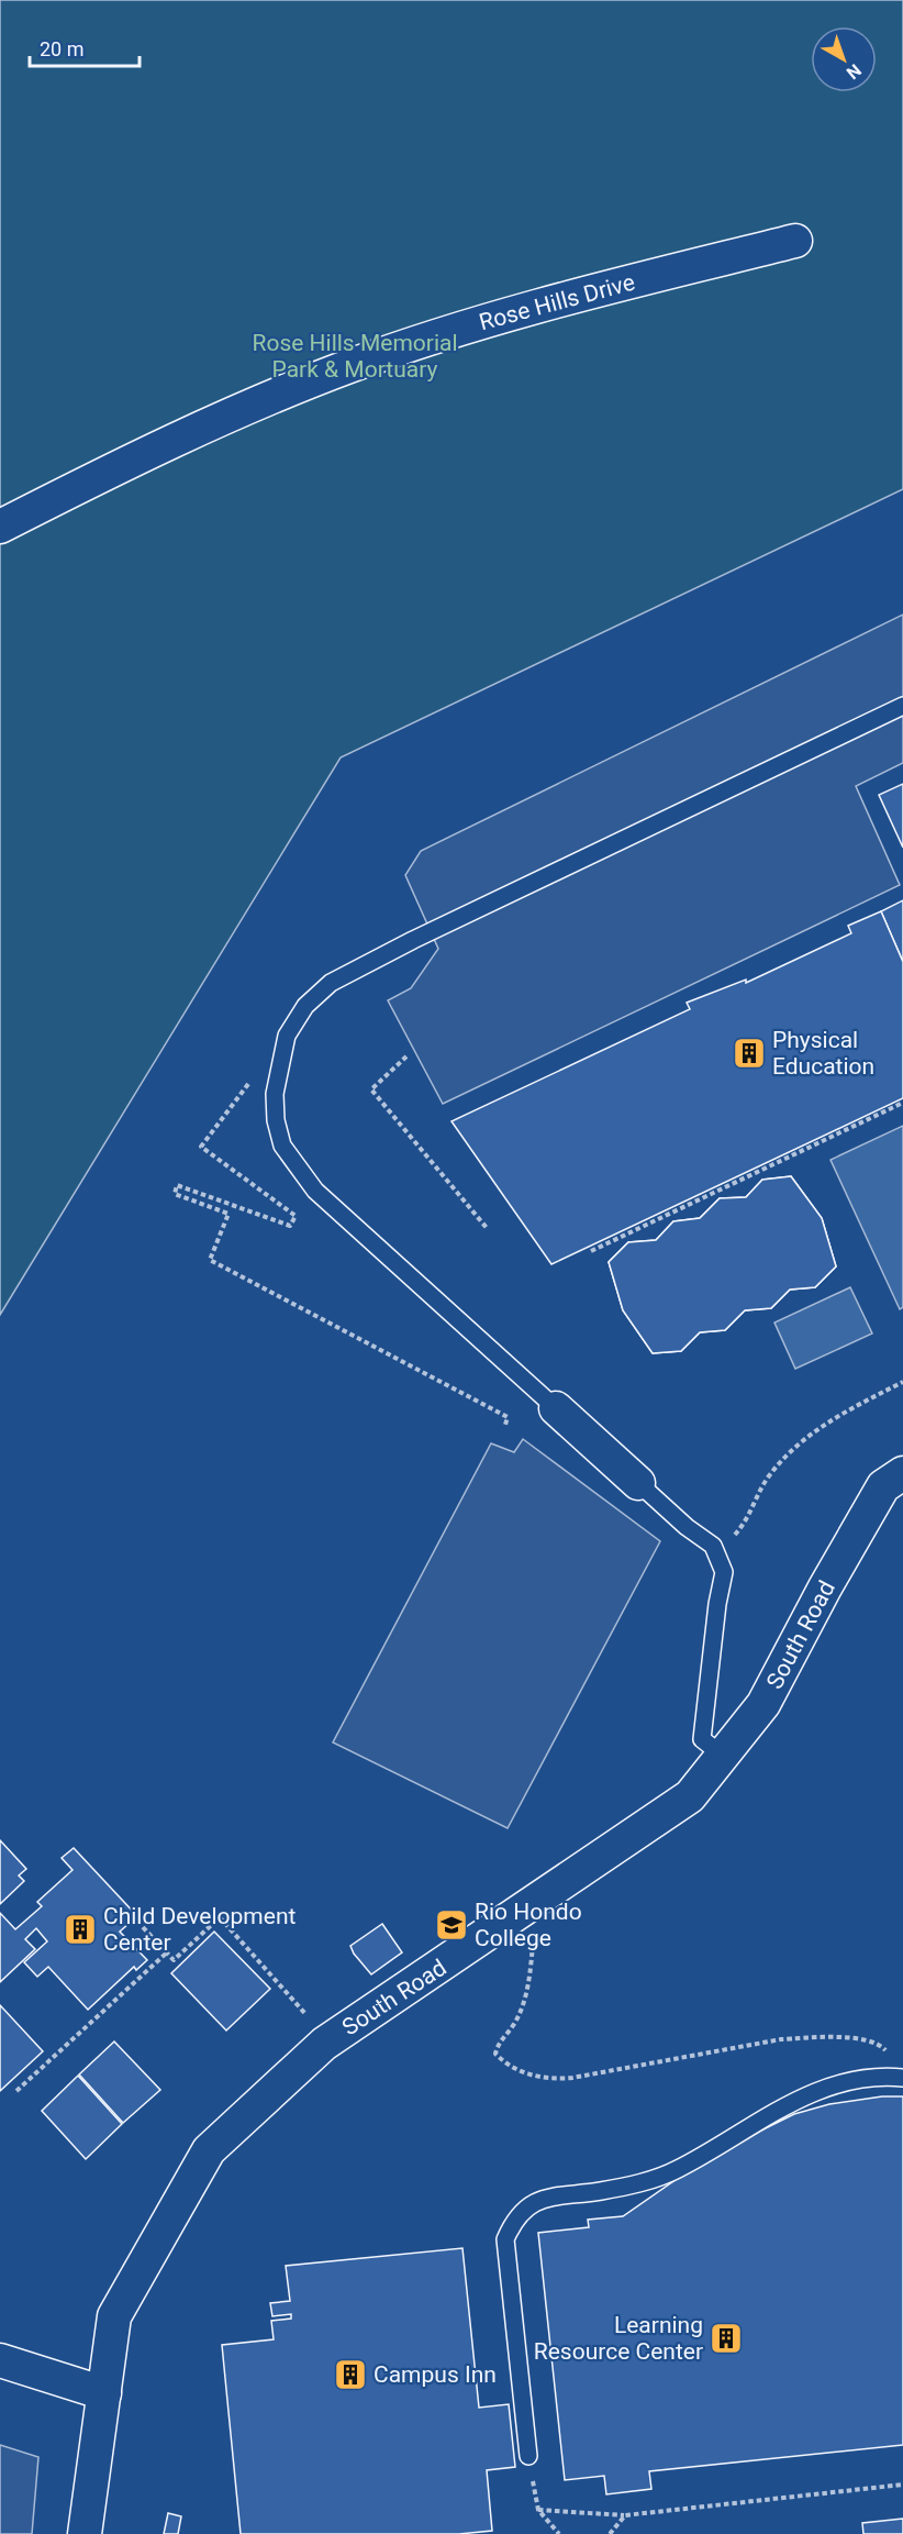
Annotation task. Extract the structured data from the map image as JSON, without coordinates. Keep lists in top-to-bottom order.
{
  "streets": {
    "street": ["Rose Hills Drive", "South Road"]
  },
  "parks": ["Rose Hills Memorial Park & Mortuary"],
  "places": {
    "building": [
      "Physical Education",
      "Child Development Center",
      "Learning Resource Center",
      "Campus Inn"
    ],
    "school or university": ["Rio Hondo College"]
  },
  "scale_bar": "20 m",
  "north": "bottom right"
}
